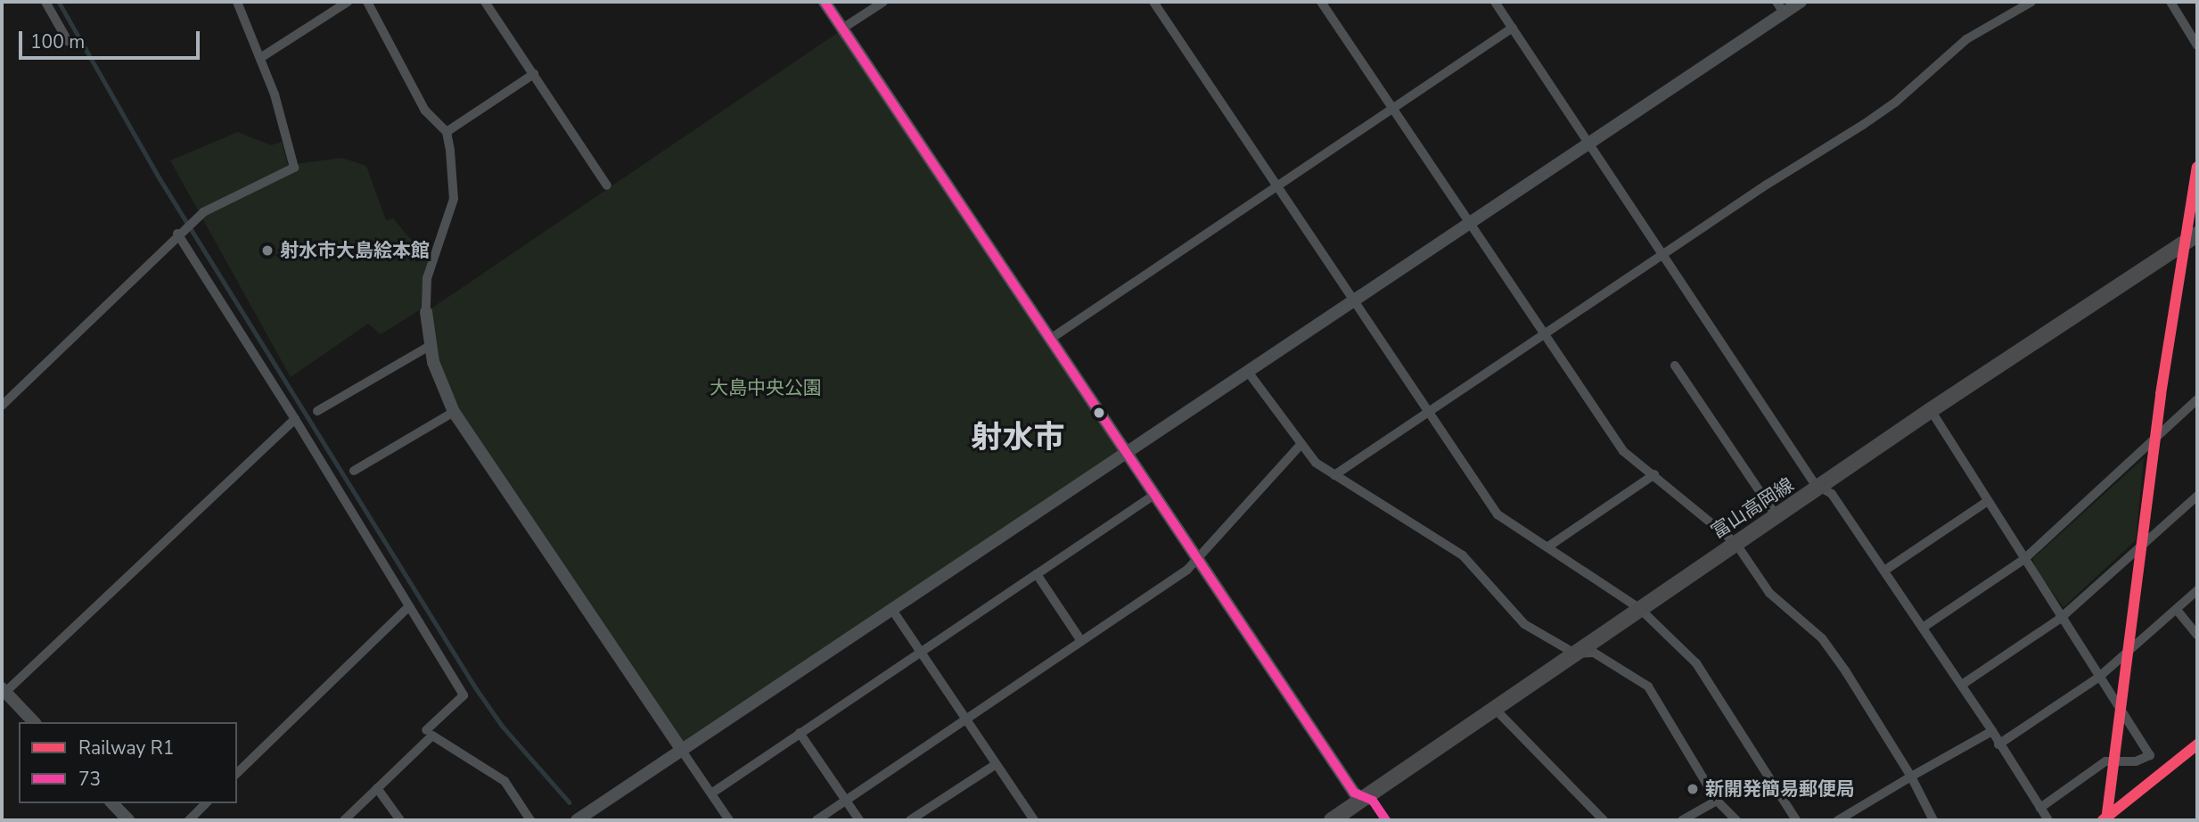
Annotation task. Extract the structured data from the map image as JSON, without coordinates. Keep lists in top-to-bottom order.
{
  "streets": {
    "main road": ["富山高岡線"]
  },
  "districts": ["射水市"],
  "parks": ["大島中央公園"],
  "places": ["射水市大島絵本館", "新開発簡易郵便局"],
  "lines": ["transit line 73", "rail line R1"],
  "legend": ["Railway R1", "73"],
  "scale_bar": "100 m"
}
